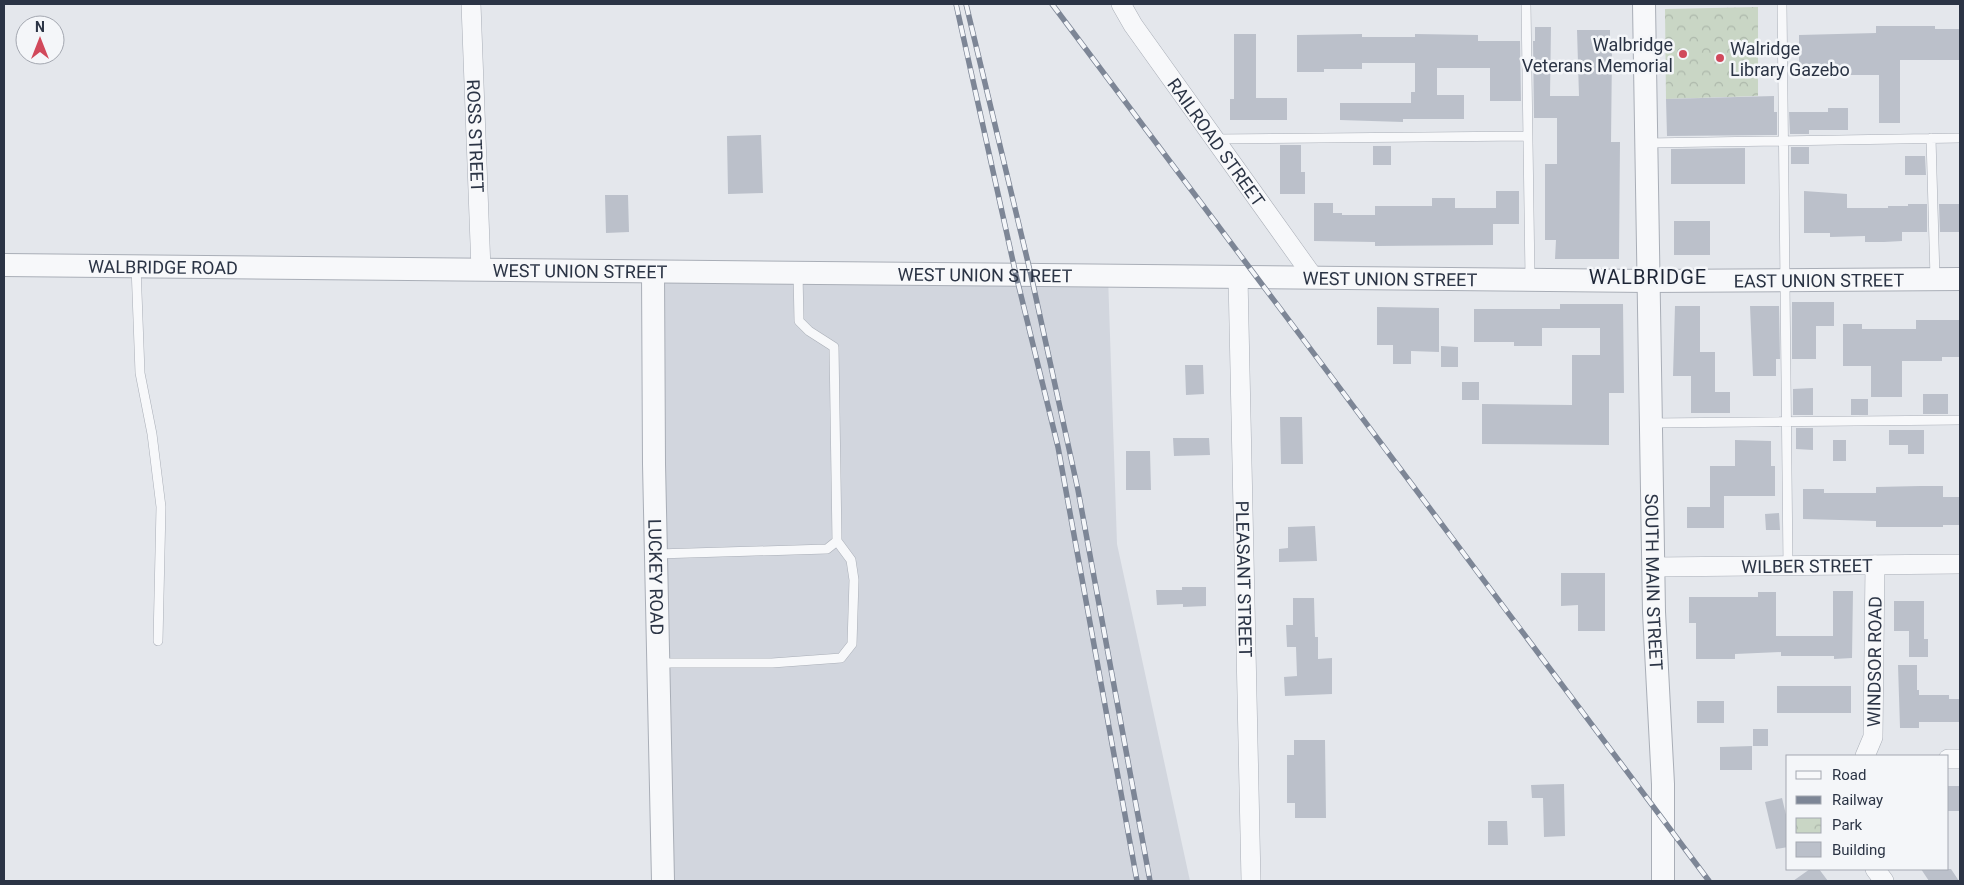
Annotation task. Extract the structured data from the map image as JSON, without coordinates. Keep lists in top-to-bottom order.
{
  "streets": {
    "street": [
      "ROSS STREET",
      "RAILROAD STREET",
      "WALBRIDGE ROAD",
      "WEST UNION STREET",
      "EAST UNION STREET",
      "WILBER STREET",
      "LUCKEY ROAD",
      "PLEASANT STREET",
      "SOUTH MAIN STREET",
      "WINDSOR ROAD"
    ]
  },
  "crossings": [
    ["ROSS STREET", "WEST UNION STREET"],
    ["RAILROAD STREET", "WEST UNION STREET"],
    ["WALBRIDGE ROAD", "WEST UNION STREET"],
    ["WEST UNION STREET", "EAST UNION STREET"],
    ["WEST UNION STREET", "LUCKEY ROAD"],
    ["WEST UNION STREET", "PLEASANT STREET"],
    ["WEST UNION STREET", "SOUTH MAIN STREET"],
    ["EAST UNION STREET", "SOUTH MAIN STREET"],
    ["WILBER STREET", "SOUTH MAIN STREET"],
    ["WILBER STREET", "WINDSOR ROAD"]
  ],
  "districts": ["WALBRIDGE"],
  "places": ["Walbridge Veterans Memorial", "Walridge Library Gazebo"],
  "legend": [
    "Road",
    "Railway",
    "Park",
    "Building"
  ],
  "north": "top"
}
